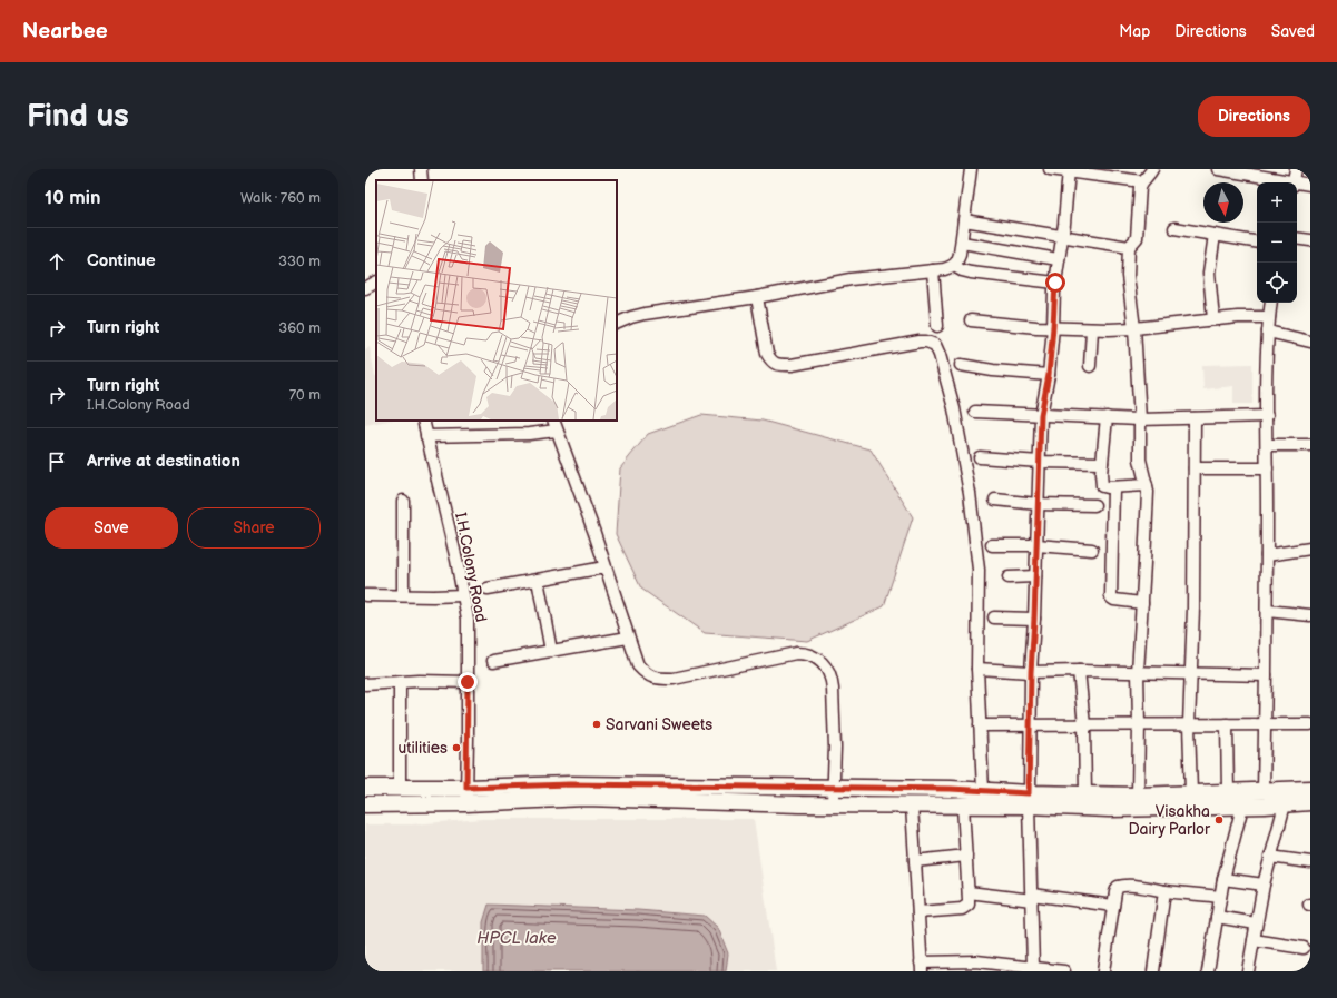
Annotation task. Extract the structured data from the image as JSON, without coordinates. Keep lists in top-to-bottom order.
{
  "streets": {
    "street": ["I.H.Colony Road"]
  },
  "water": ["HPCL lake"],
  "places": ["Sarvani Sweets", "utilities", "Visakha Dairy Parlor"],
  "north": "bottom",
  "page": {
    "header": "Nearbee",
    "nav": ["Map", "Directions", "Saved"],
    "buttons": [
      "Directions",
      ["Save", "Share"]
    ],
    "title": "Find us",
    "heading": ["10 min", "Walk · 760 m"],
    "map_buttons": ["+", "−"],
    "list": [
      ["Continue", "330 m"],
      ["Turn right", "360 m"],
      ["Turn right", "I.H.Colony Road", "70 m"],
      "Arrive at destination"
    ]
  }
}
